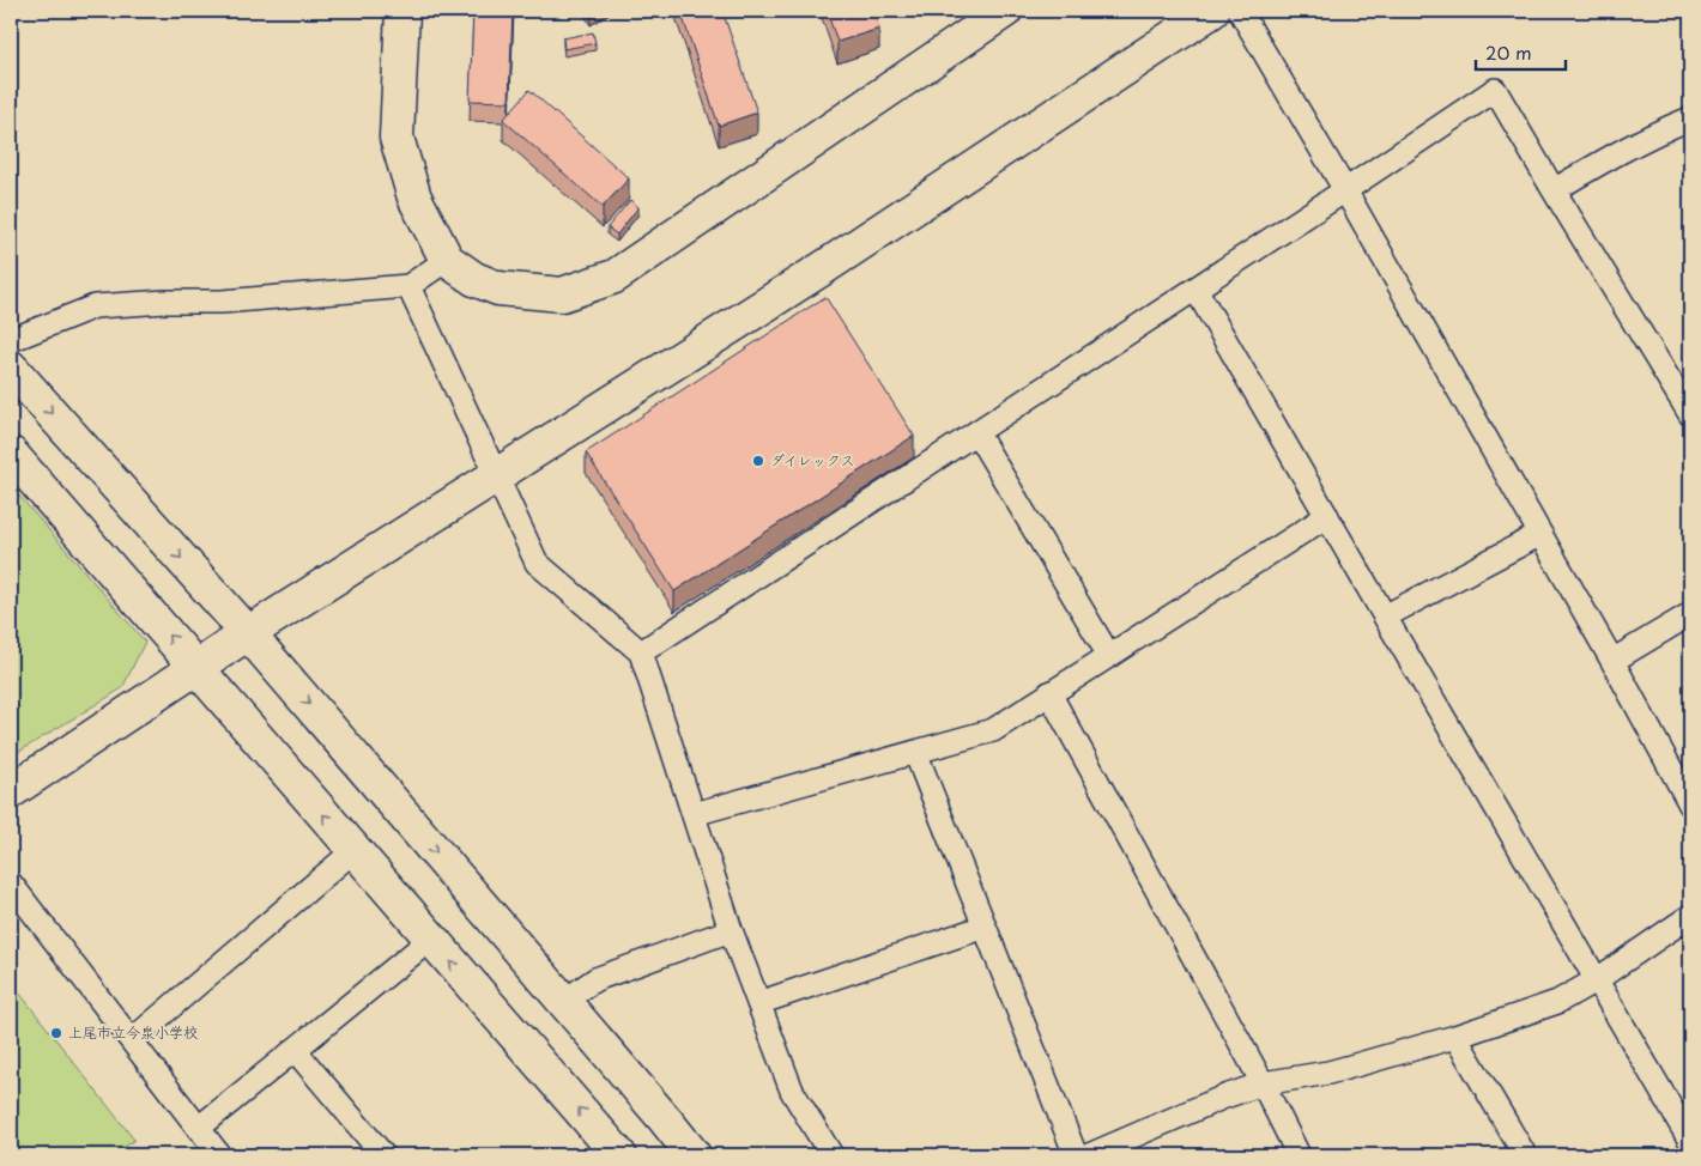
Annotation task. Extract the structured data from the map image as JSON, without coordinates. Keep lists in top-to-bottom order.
{
  "places": ["ダイレックス", "上尾市立今泉小学校"],
  "scale_bar": "20 m"
}
